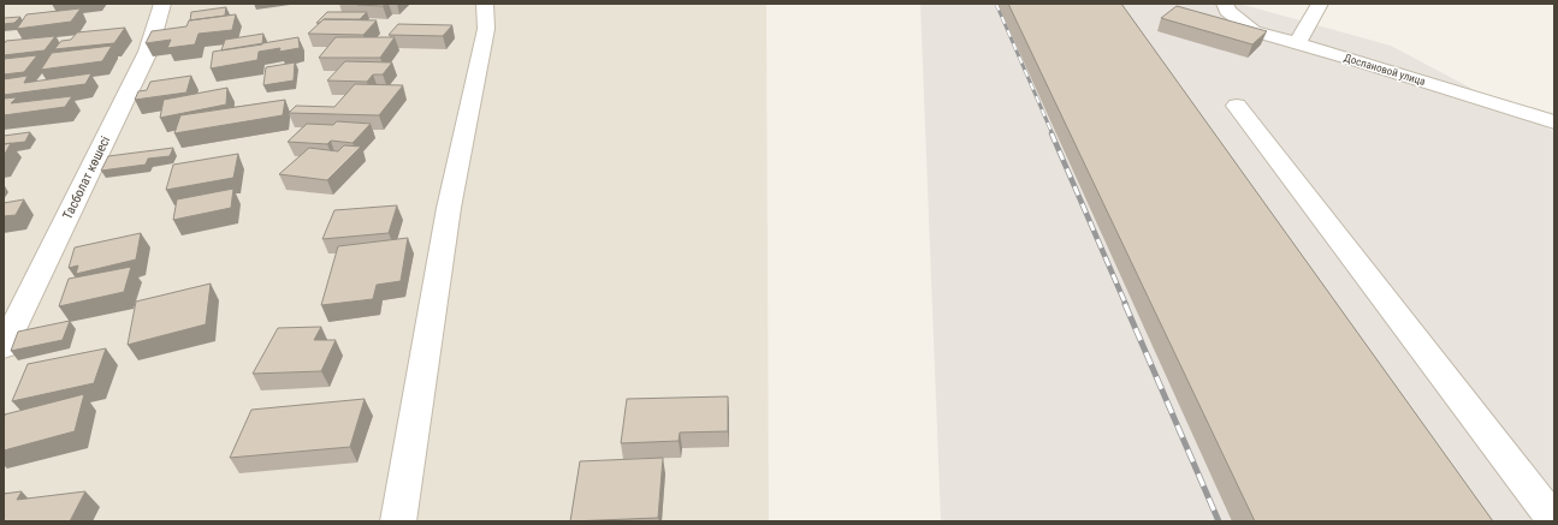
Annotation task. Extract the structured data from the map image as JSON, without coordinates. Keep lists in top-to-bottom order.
{
  "streets": {
    "street": ["Доспановой улица", "Тасболат көшесі"]
  }
}
